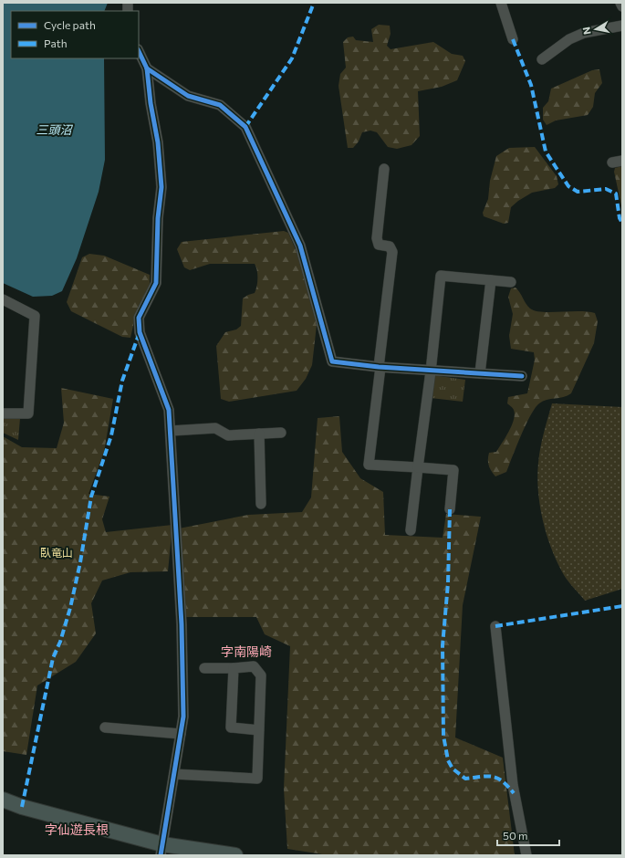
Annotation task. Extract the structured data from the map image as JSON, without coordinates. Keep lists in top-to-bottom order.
{
  "districts": ["字南陽崎", "字仙遊長根"],
  "water": ["三頭沼"],
  "parks": ["臥竜山"],
  "legend": ["Cycle path", "Path"],
  "scale_bar": "50 m",
  "north": "left"
}
